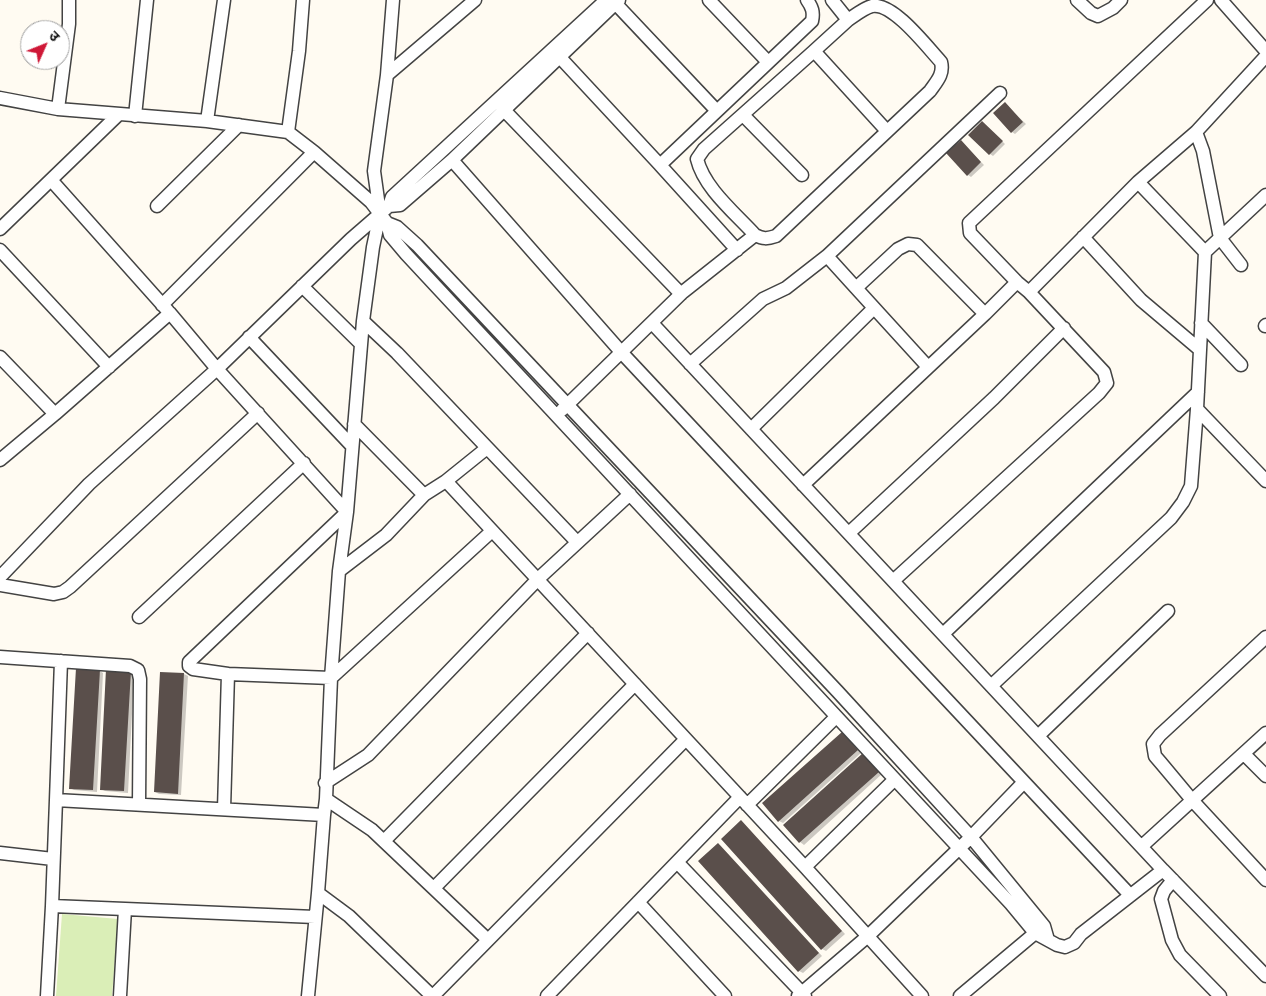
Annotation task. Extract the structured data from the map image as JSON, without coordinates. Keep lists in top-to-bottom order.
{
  "north": "top right"
}
